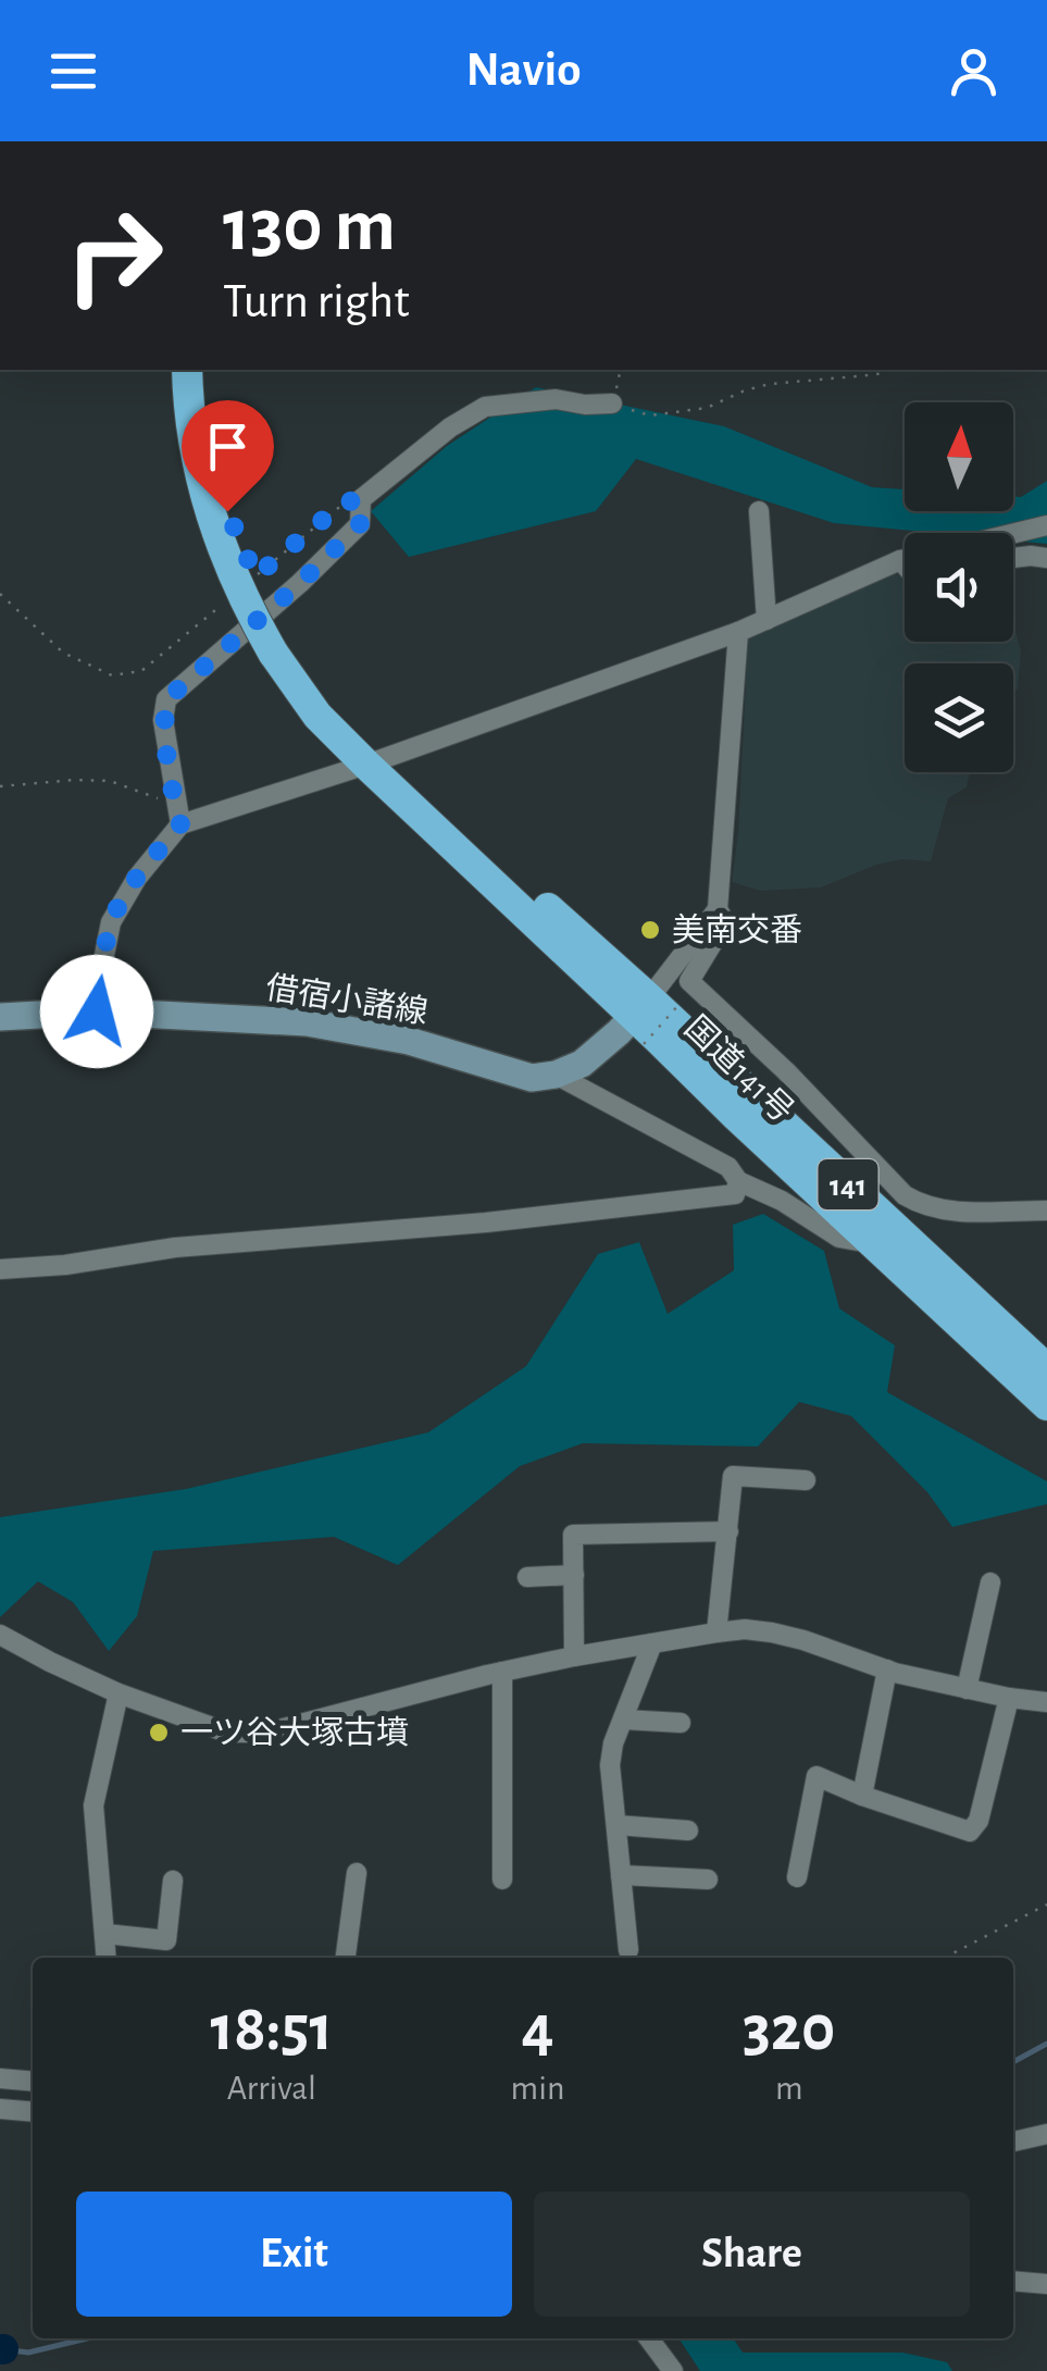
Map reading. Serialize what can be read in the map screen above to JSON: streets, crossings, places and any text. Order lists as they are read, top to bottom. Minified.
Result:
{"streets":{"highway":["国道141号","141"],"main road":["借宿小諸線"]},"places":["美南交番","一ツ谷大塚古墳"],"north":"top","page":{"header":"Navio","turn":["130 m","Turn right"],"eta":["18:51","Arrival","4","min","320","m"],"buttons":["Exit","Share"]}}
